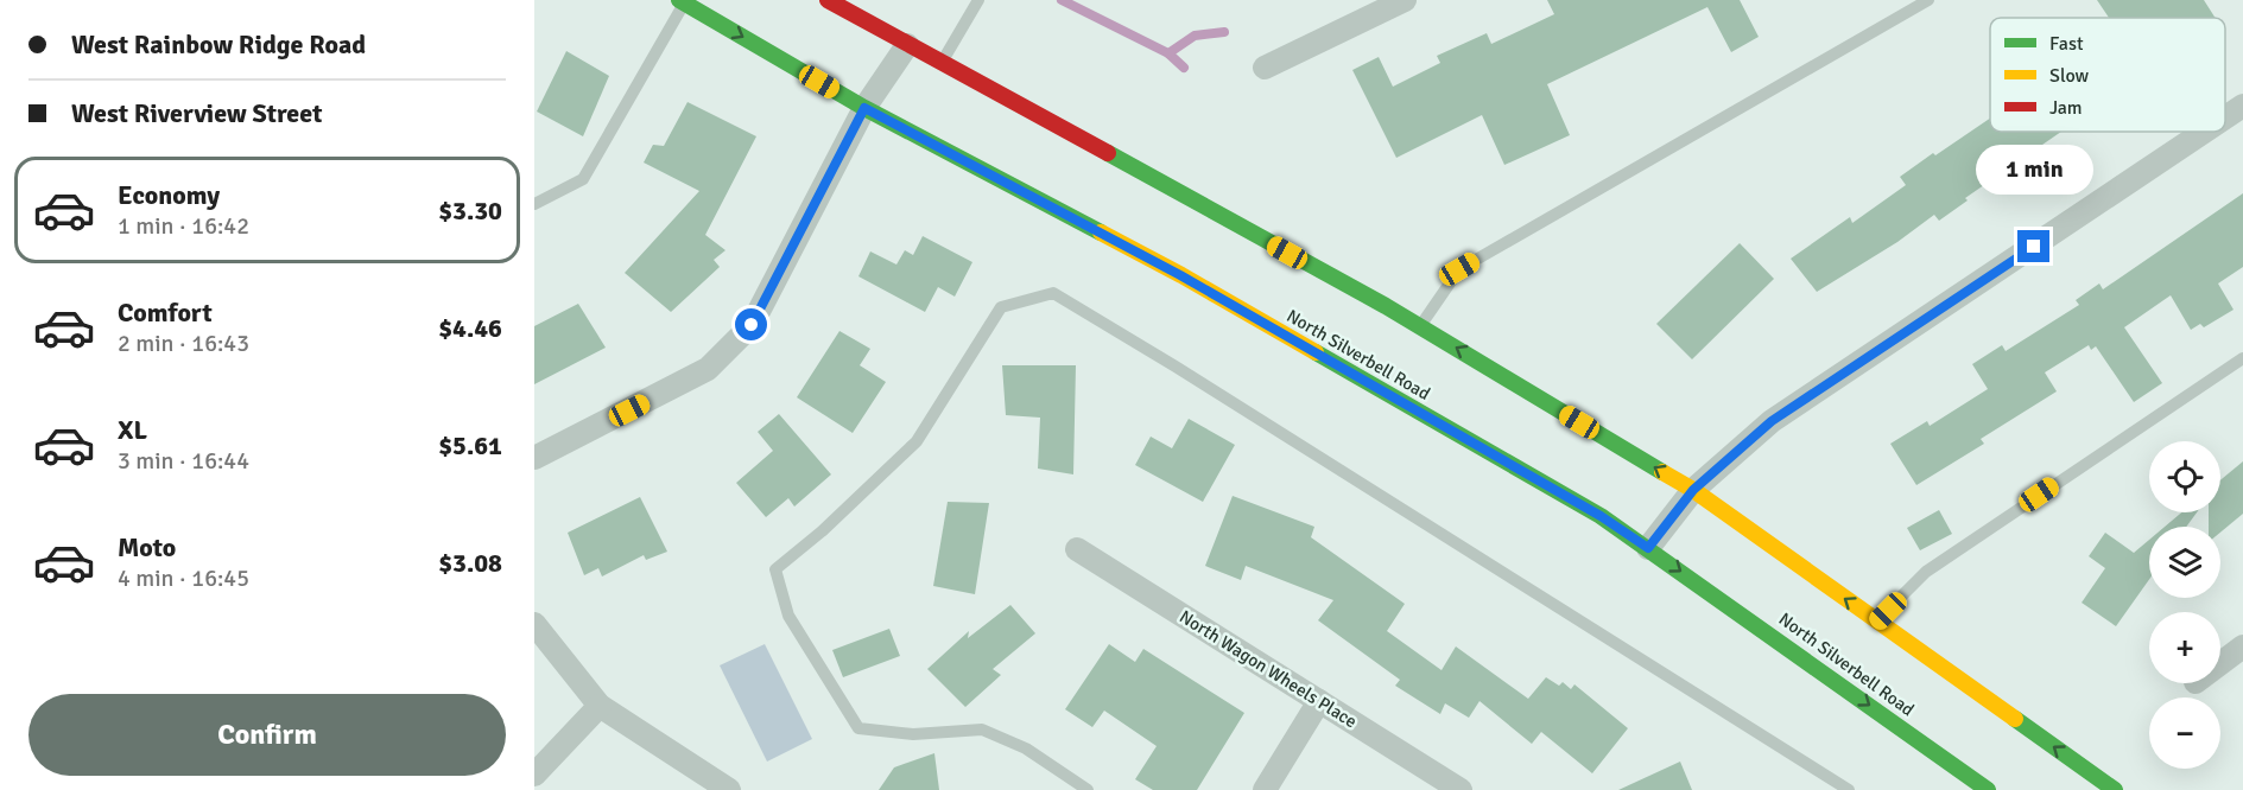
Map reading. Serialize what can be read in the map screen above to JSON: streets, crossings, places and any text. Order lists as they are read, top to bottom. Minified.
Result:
{"streets":{"main road":["North Silverbell Road"],"street":["North Wagon Wheels Place"]},"legend":["Fast","Slow","Jam"],"page":{"banner":["West Rainbow Ridge Road","West Riverview Street"],"bubble":"1 min","list":[{"name":"Economy","note":"1 min · 16:42","value":"$3.30"},{"name":"Comfort","note":"2 min · 16:43","value":"$4.46"},{"name":"XL","note":"3 min · 16:44","value":"$5.61"},{"name":"Moto","note":"4 min · 16:45","value":"$3.08"}],"map_buttons":["+","−"],"buttons":"Confirm"}}
